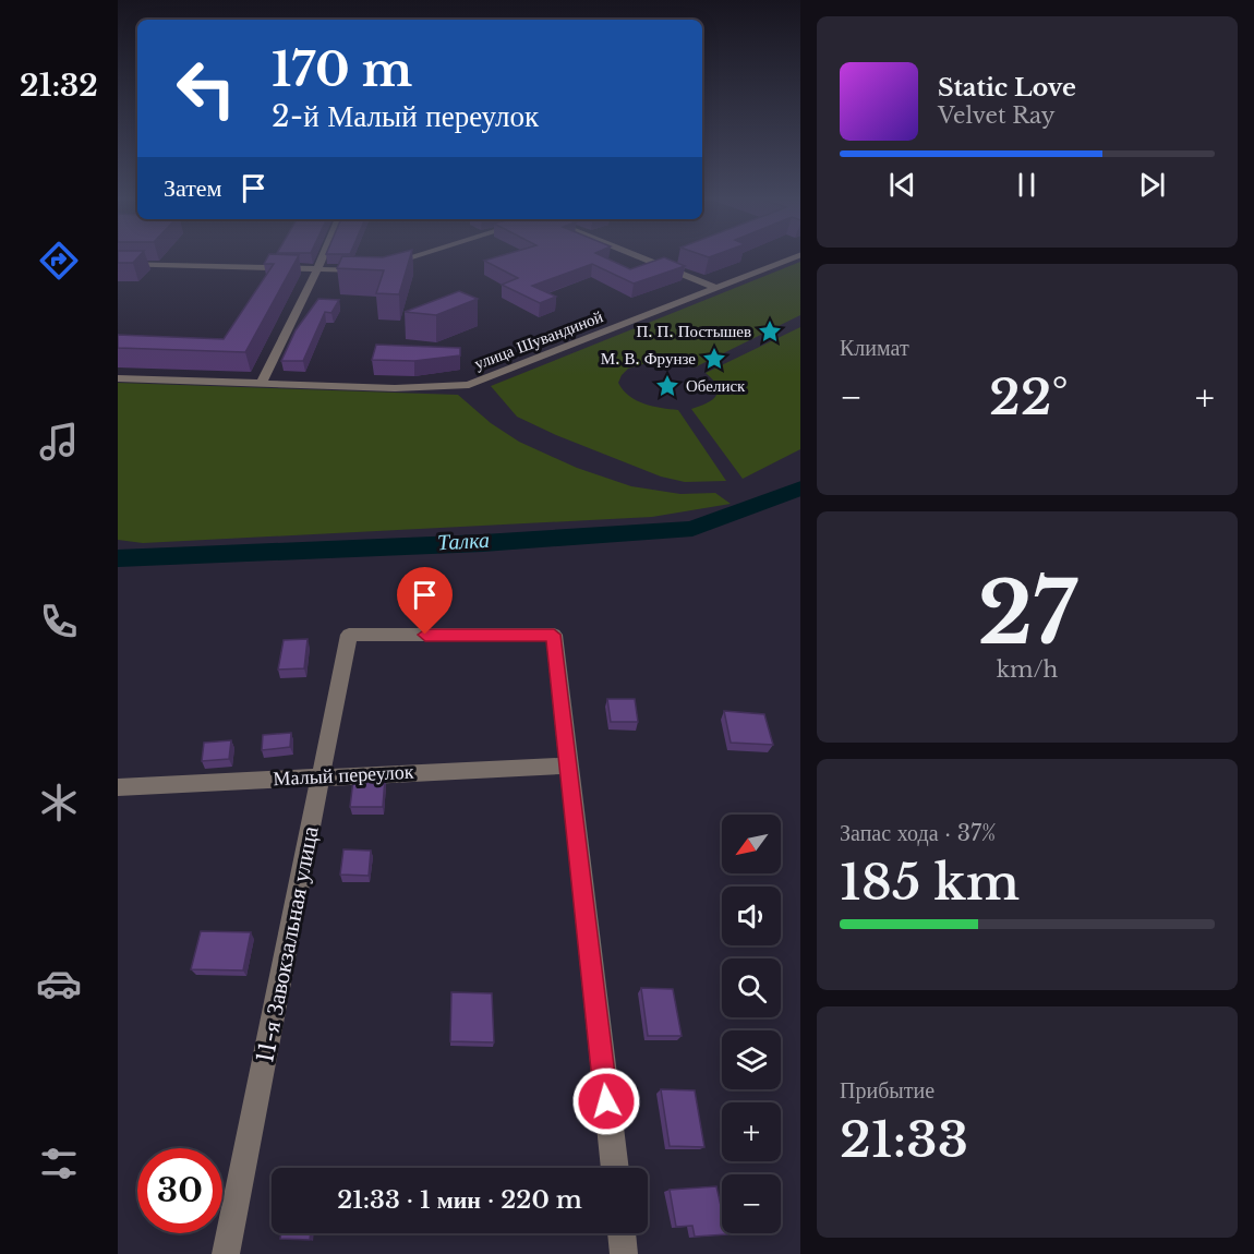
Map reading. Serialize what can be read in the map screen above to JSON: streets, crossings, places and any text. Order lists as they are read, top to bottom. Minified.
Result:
{"streets":{"street":["улица Шувандиной","Малый переулок","11-я Завокзальная улица"]},"crossings":[["Малый переулок","11-я Завокзальная улица"]],"water":["Талка"],"places":{"place":["П. П. Постышев","М. В. Фрунзе","Обелиск"]},"north":"bottom left","page":{"tabs":"21:32","turn":["170 m","2-й Малый переулок"],"song":["Static Love","Velvet Ray"],"then":"Затем","tile":["Климат",["27","km/h"],["Запас хода · 37%","185 km"],["Прибытие","21:33"]],"heat":["−","22°","+"],"map_buttons":["+","−"],"limit":"30","trip":"21:33 · 1 мин · 220 m"}}
